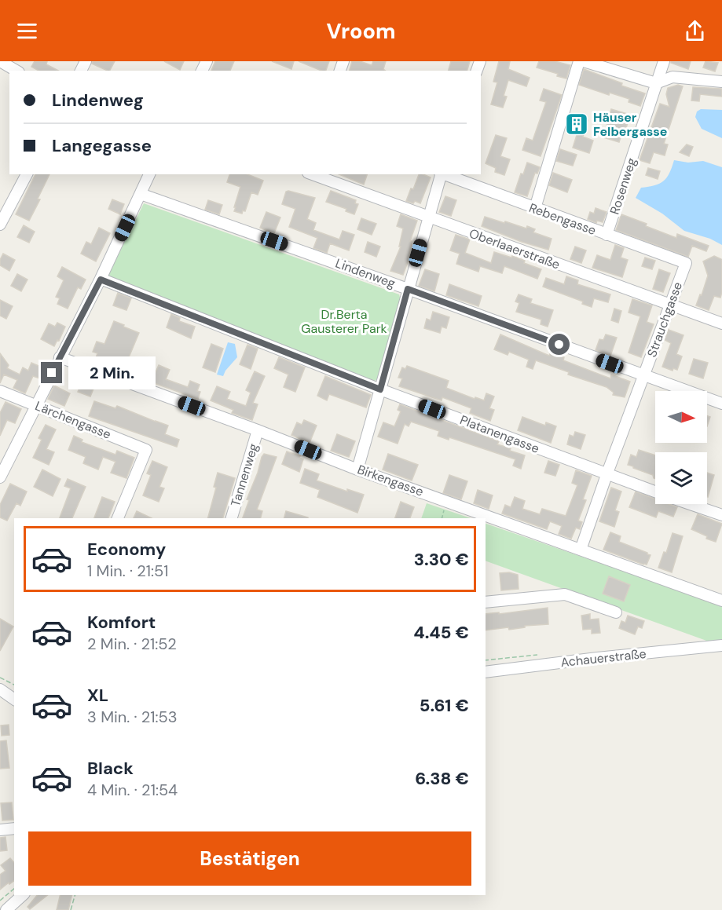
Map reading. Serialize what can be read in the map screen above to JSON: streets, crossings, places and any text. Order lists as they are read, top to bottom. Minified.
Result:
{"streets":{"street":["Rosenweg","Rebengasse","Oberlaaerstraße","Lindenweg","Strauchgasse","Lärchengasse","Platanengasse","Tannenweg","Birkengasse","Achauerstraße"]},"crossings":[["Rosenweg","Rebengasse"],["Rebengasse","Strauchgasse"],["Oberlaaerstraße","Strauchgasse"],["Lindenweg","Strauchgasse"],["Strauchgasse","Platanengasse"],["Tannenweg","Birkengasse"]],"parks":["Dr.Berta Gausterer Park"],"places":{"building":["Häuser Felbergasse"]},"north":"right","page":{"header":"Vroom","banner":["Lindenweg","Langegasse"],"bubble":"2 Min.","list":[{"name":"Economy","note":"1 Min. · 21:51","value":"3.30 €"},{"name":"Komfort","note":"2 Min. · 21:52","value":"4.45 €"},{"name":"XL","note":"3 Min. · 21:53","value":"5.61 €"},{"name":"Black","note":"4 Min. · 21:54","value":"6.38 €"}],"buttons":"Bestätigen"}}
